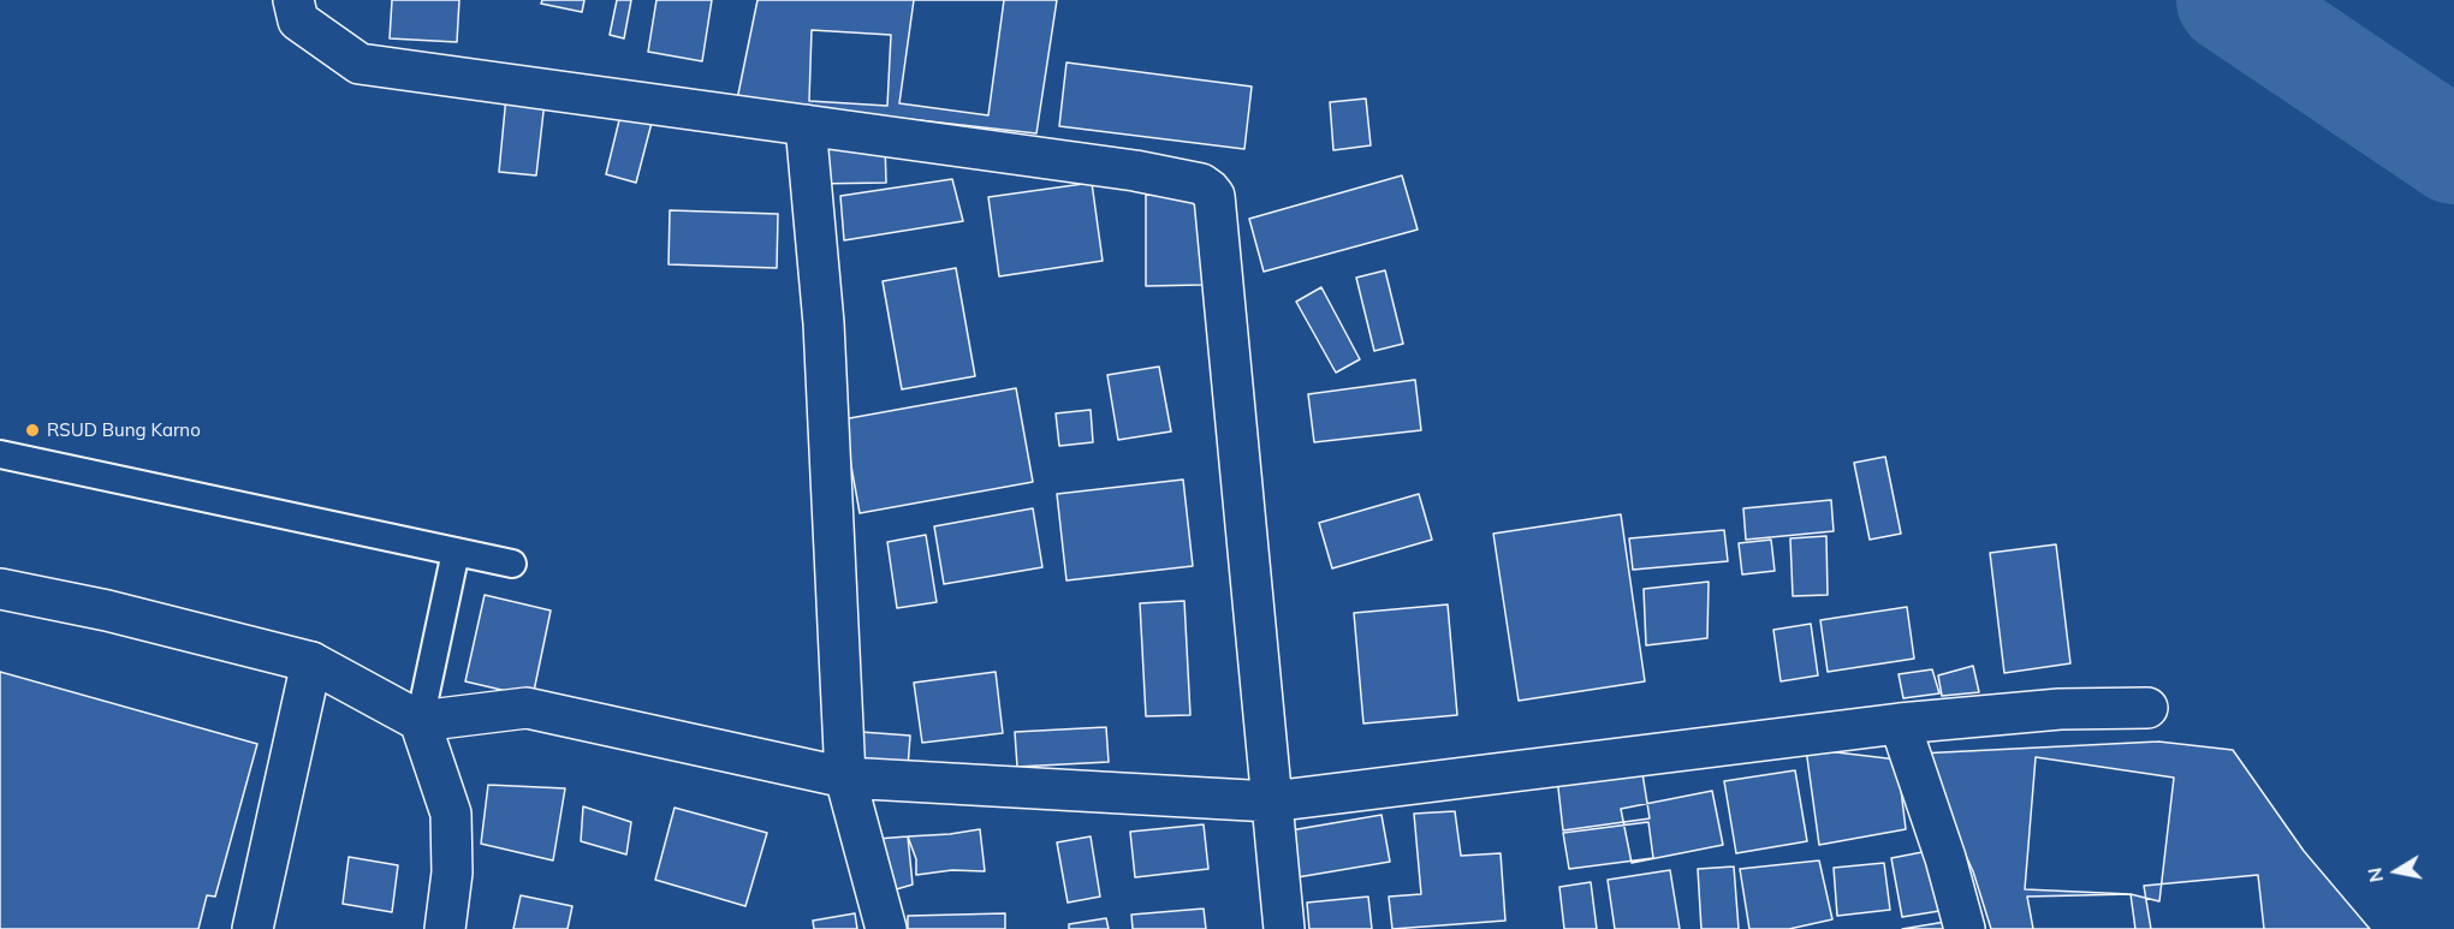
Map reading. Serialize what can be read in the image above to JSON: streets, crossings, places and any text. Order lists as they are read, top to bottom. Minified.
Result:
{"places":["RSUD Bung Karno"],"north":"left"}
